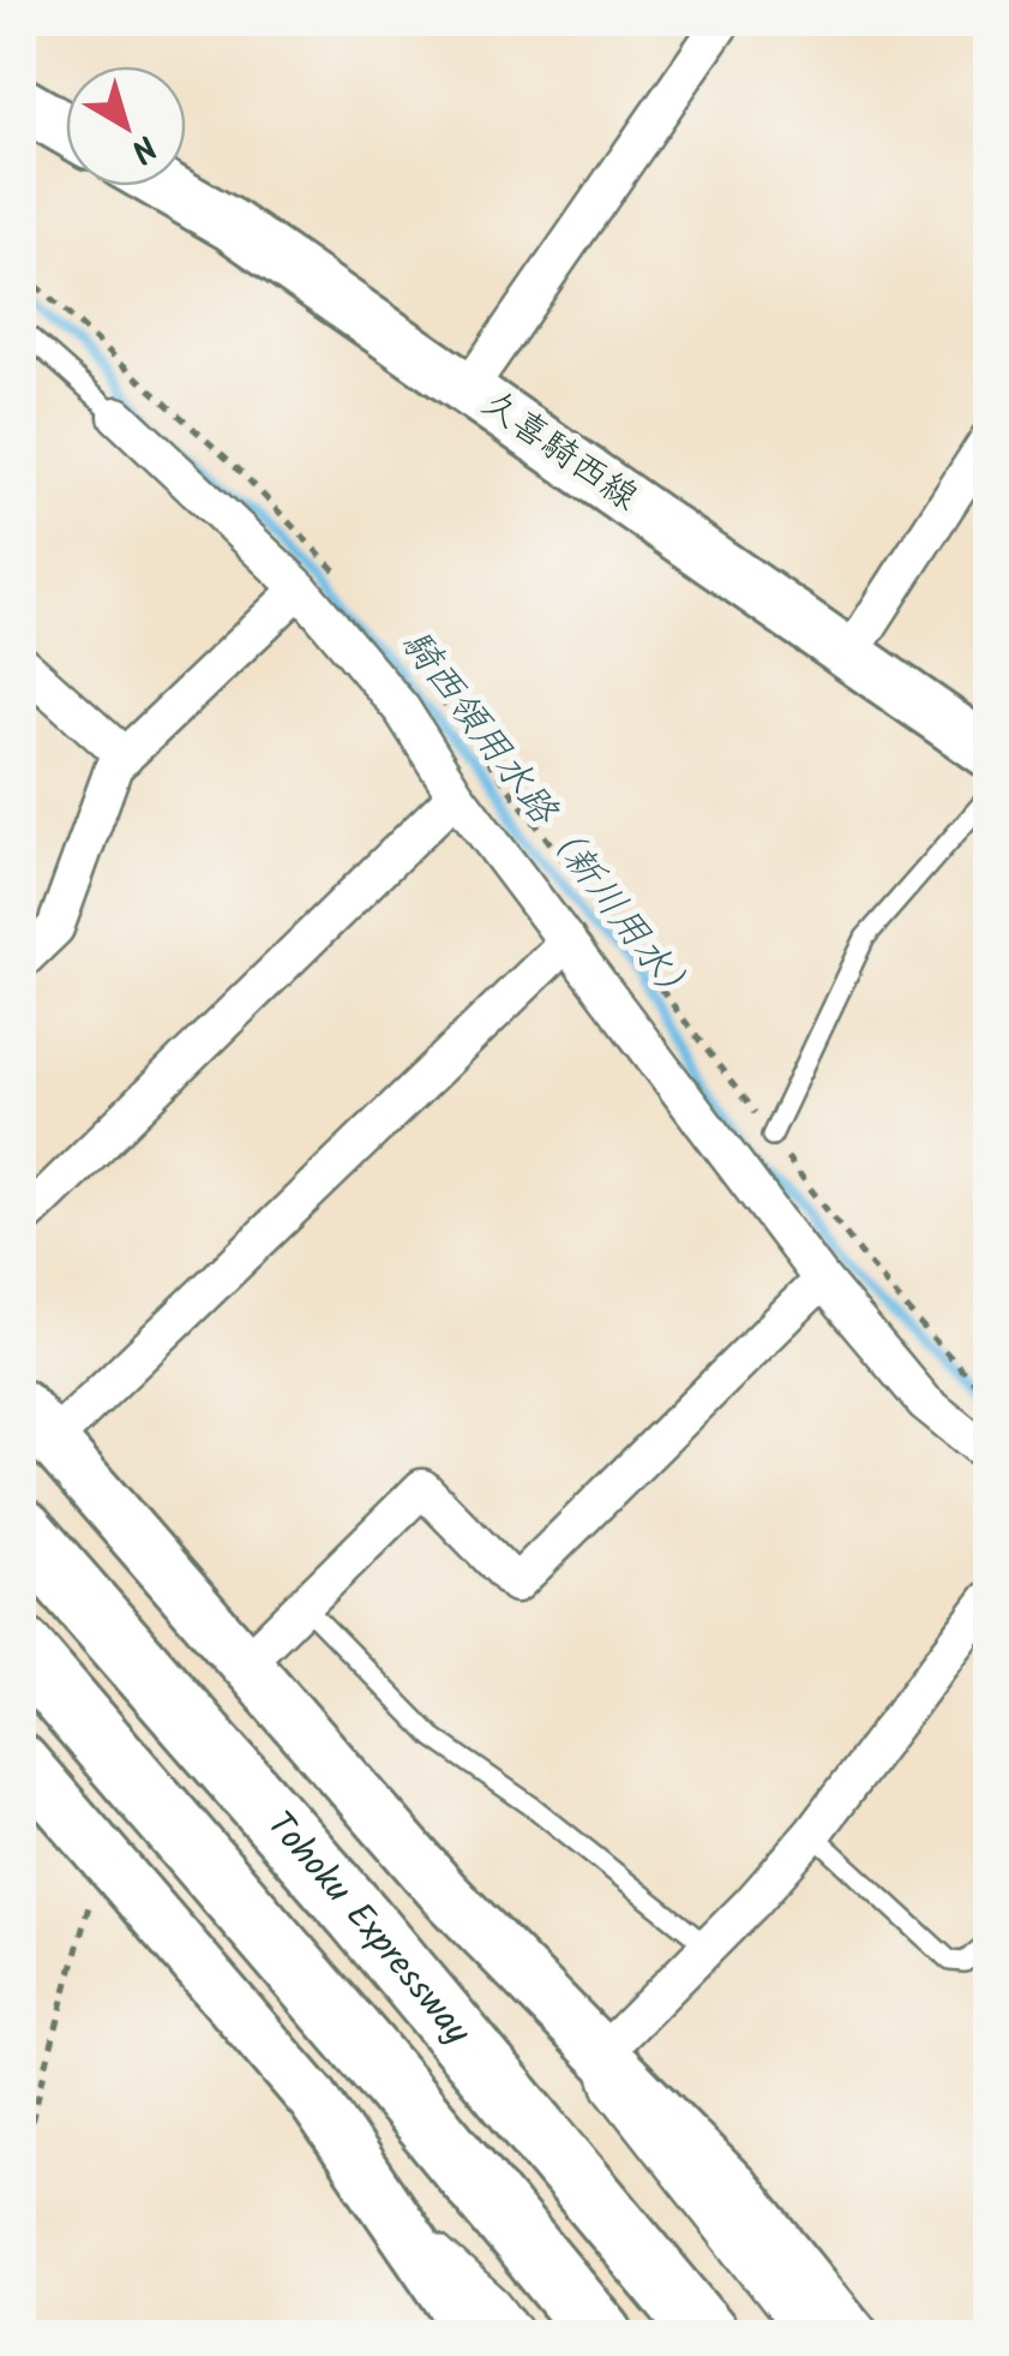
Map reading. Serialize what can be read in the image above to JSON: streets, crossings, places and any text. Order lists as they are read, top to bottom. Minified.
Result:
{"streets":{"highway":["Tohoku Expressway"],"street":["久喜騎西線"]},"water":["騎西領用水路（新川用水）"],"north":"bottom right"}
